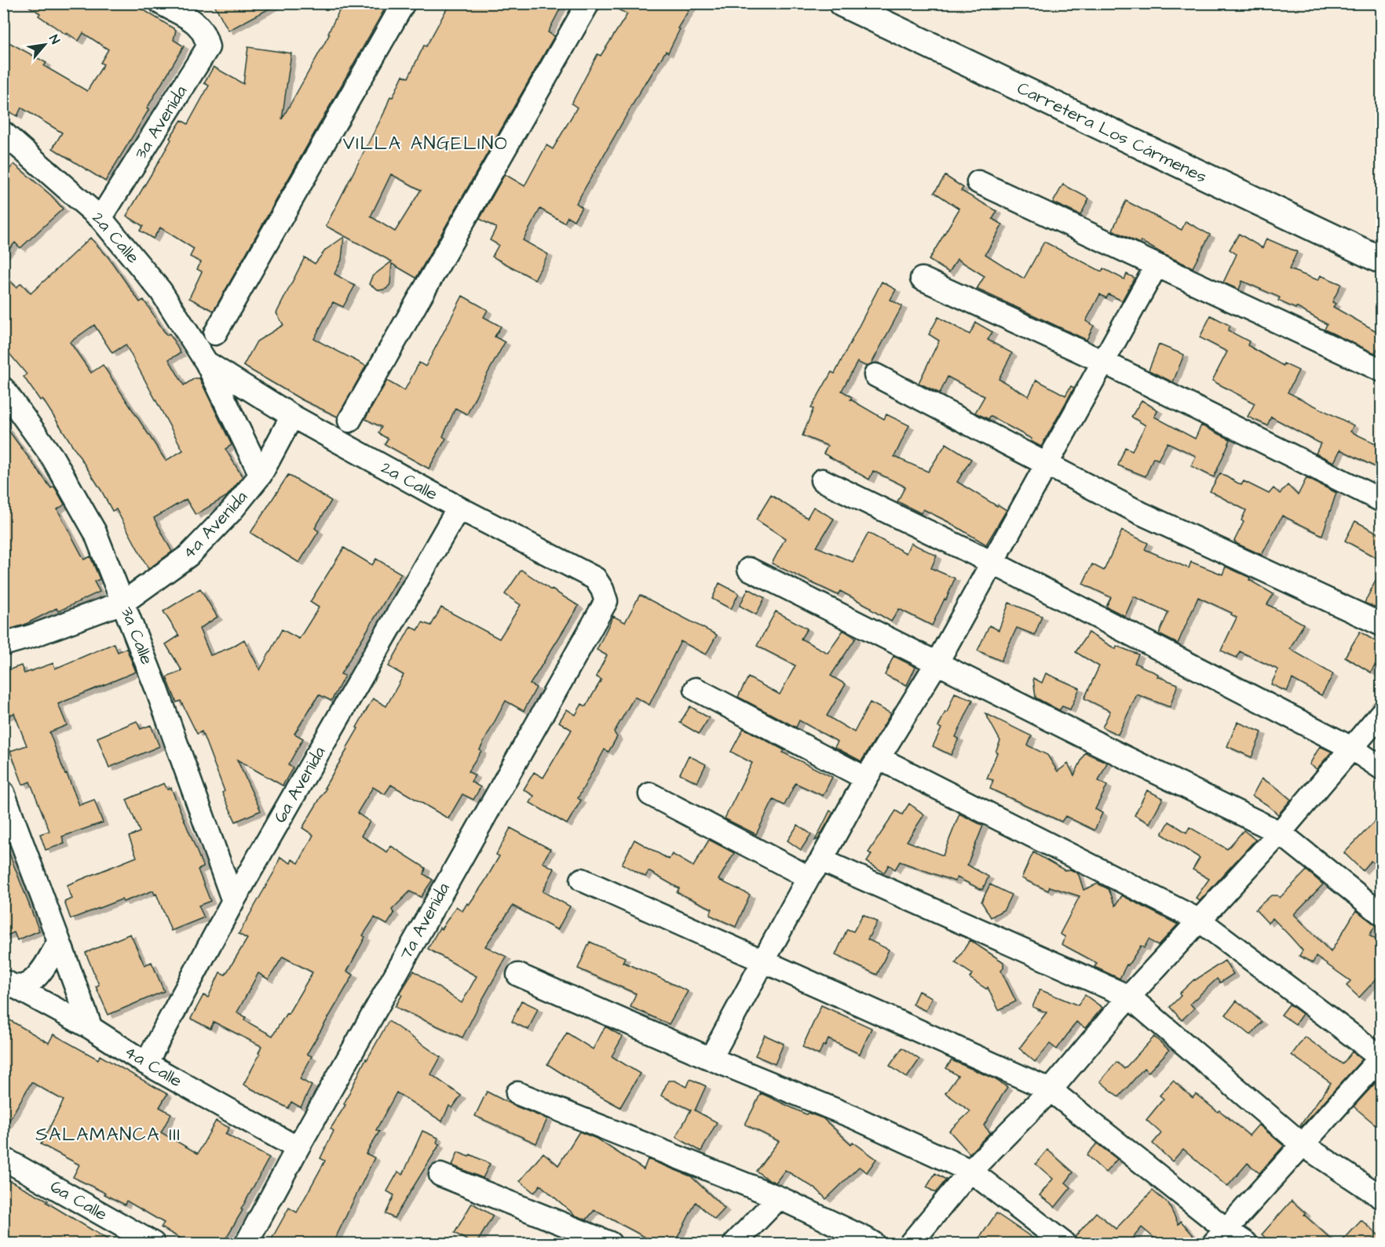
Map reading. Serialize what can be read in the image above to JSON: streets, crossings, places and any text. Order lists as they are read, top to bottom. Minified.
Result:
{"streets":{"main road":["Carretera Los Cármenes"],"street":["3a Avenida","2a Calle","4a Avenida","3a Calle","6a Avenida","7a Avenida","4a Calle","6a Calle"]},"crossings":[["3a Avenida","2a Calle"],["2a Calle","4a Avenida"],["2a Calle","6a Avenida"],["2a Calle","7a Avenida"],["4a Avenida","3a Calle"],["3a Calle","6a Avenida"],["6a Avenida","4a Calle"],["7a Avenida","4a Calle"]],"districts":["VILLA ANGELINO","SALAMANCA III"],"north":"top right"}
